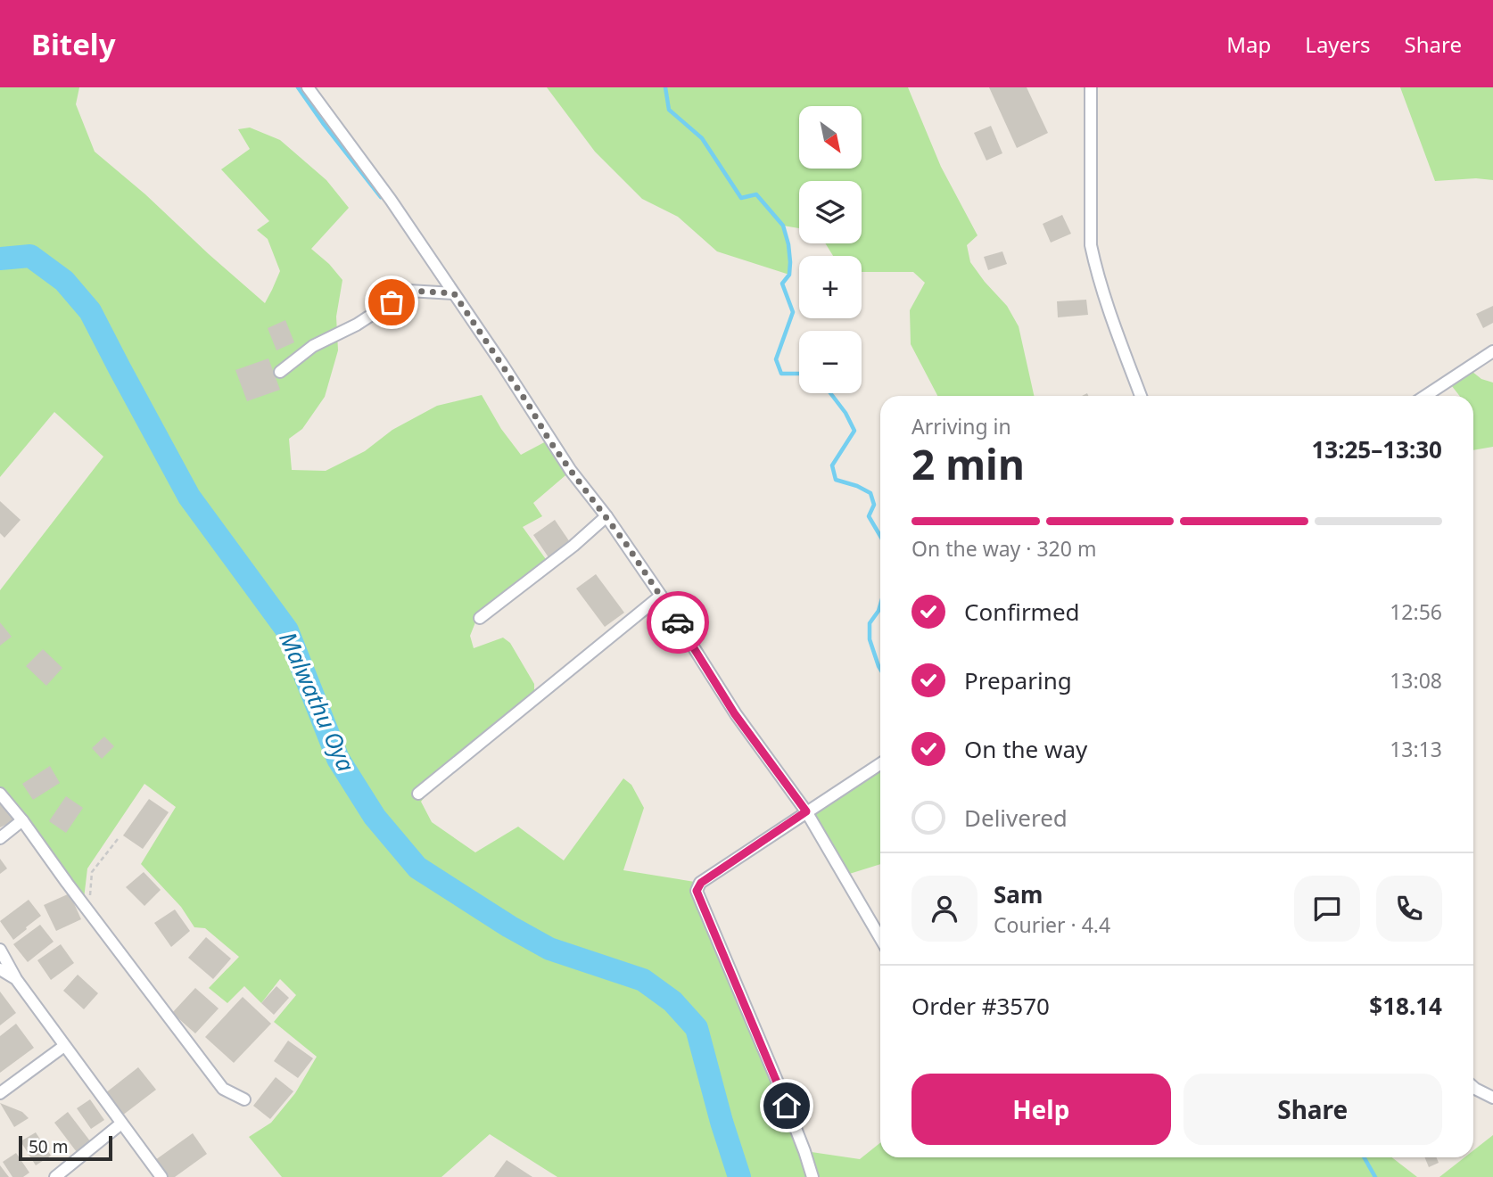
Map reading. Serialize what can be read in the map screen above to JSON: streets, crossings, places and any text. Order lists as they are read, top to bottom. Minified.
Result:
{"water":["Malwathu Oya"],"scale_bar":"50 m","north":"bottom right","page":{"header":"Bitely","nav":["Map","Layers","Share"],"map_buttons":["+","−"],"heading":["2 min","Arriving in","13:25–13:30"],"panel":["Sam","Courier · 4.4","Order #3570","$18.14"],"bar":"On the way · 320 m","list":[["Confirmed","12:56"],["Preparing","13:08"],["On the way","13:13"],"Delivered"],"buttons":["Help","Share"],"scale":"50 m"}}
